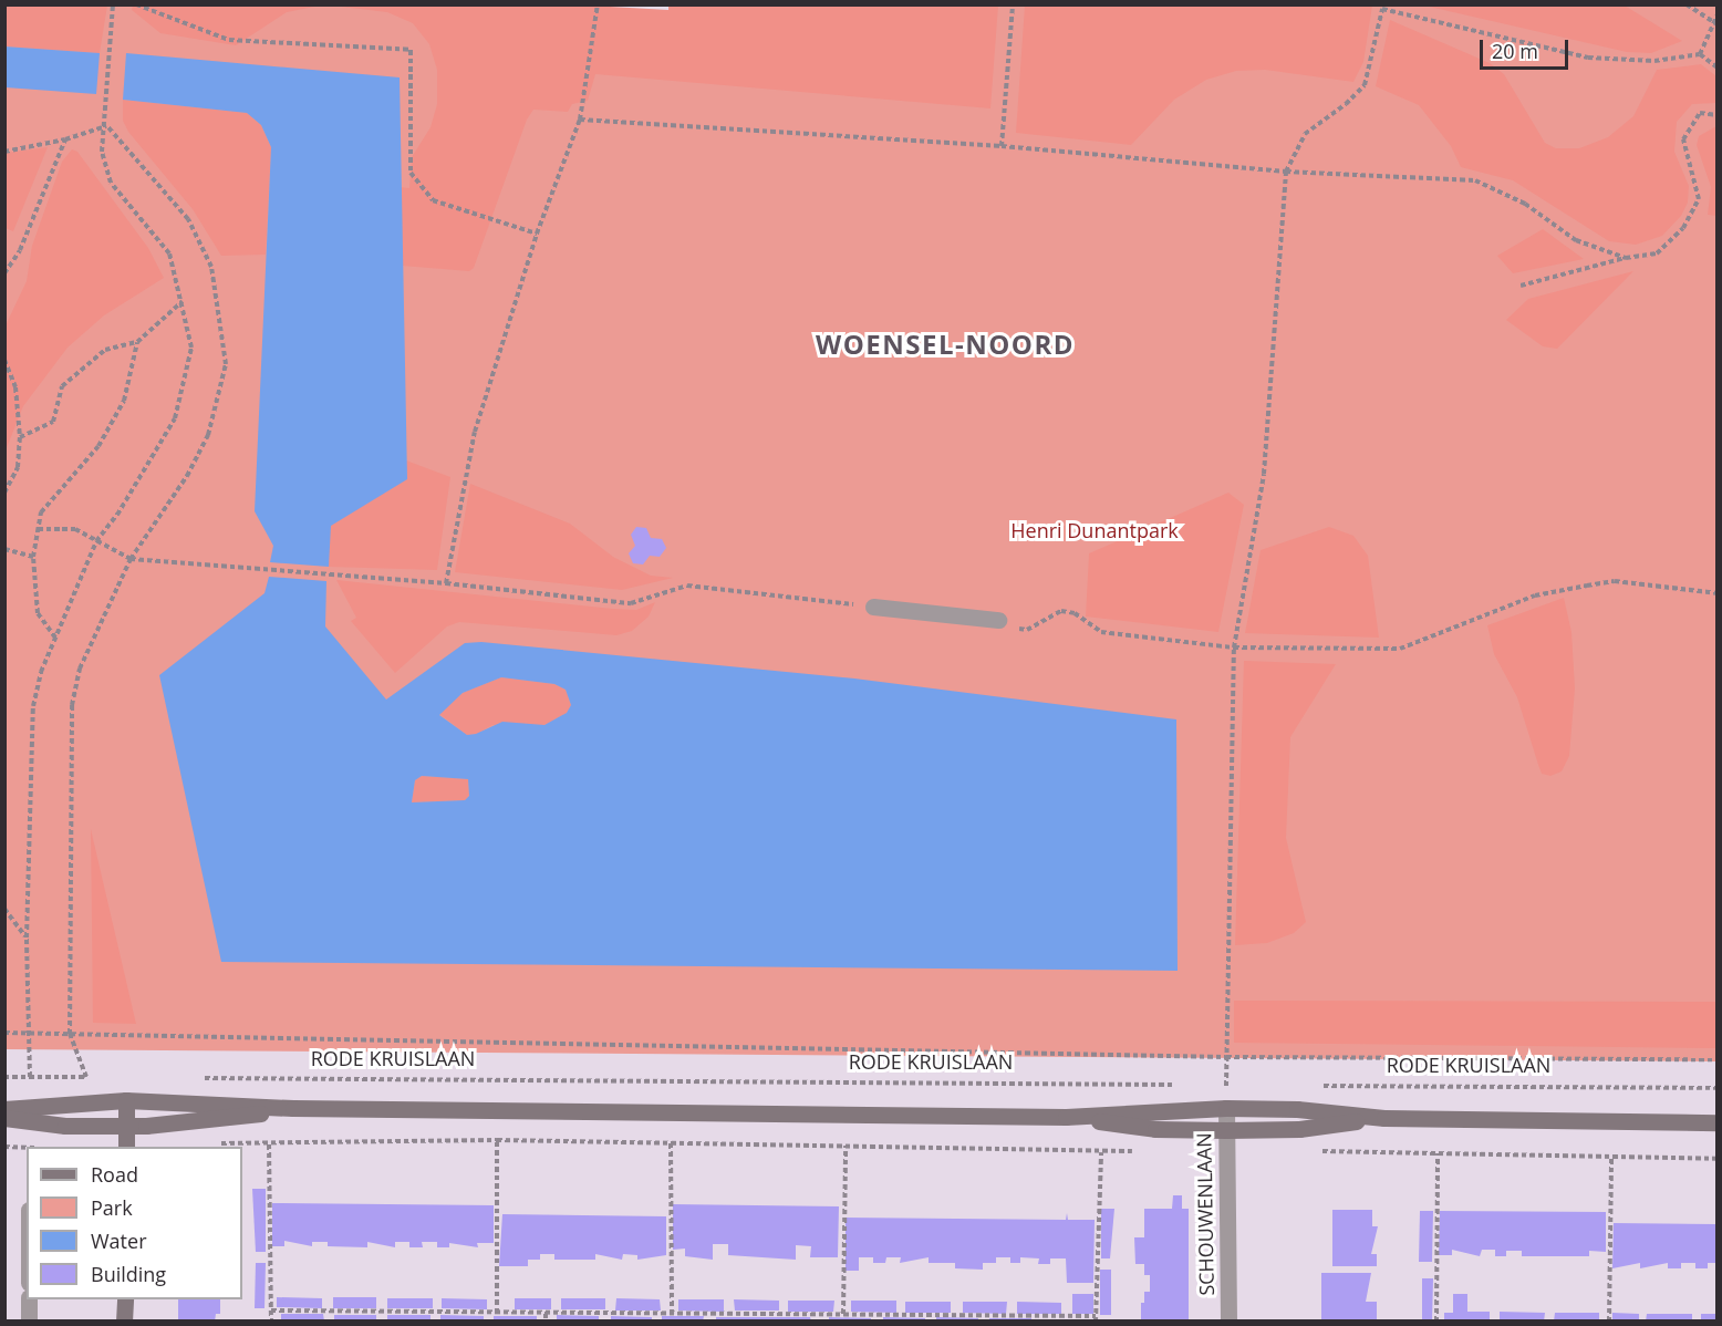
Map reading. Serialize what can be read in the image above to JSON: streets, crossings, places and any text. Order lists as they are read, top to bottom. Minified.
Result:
{"streets":{"street":["SCHOUWENLAAN"],"path":["RODE KRUISLAAN"]},"districts":["WOENSEL-NOORD"],"parks":["Henri Dunantpark"],"legend":["Road","Park","Water","Building"],"scale_bar":"20 m"}
